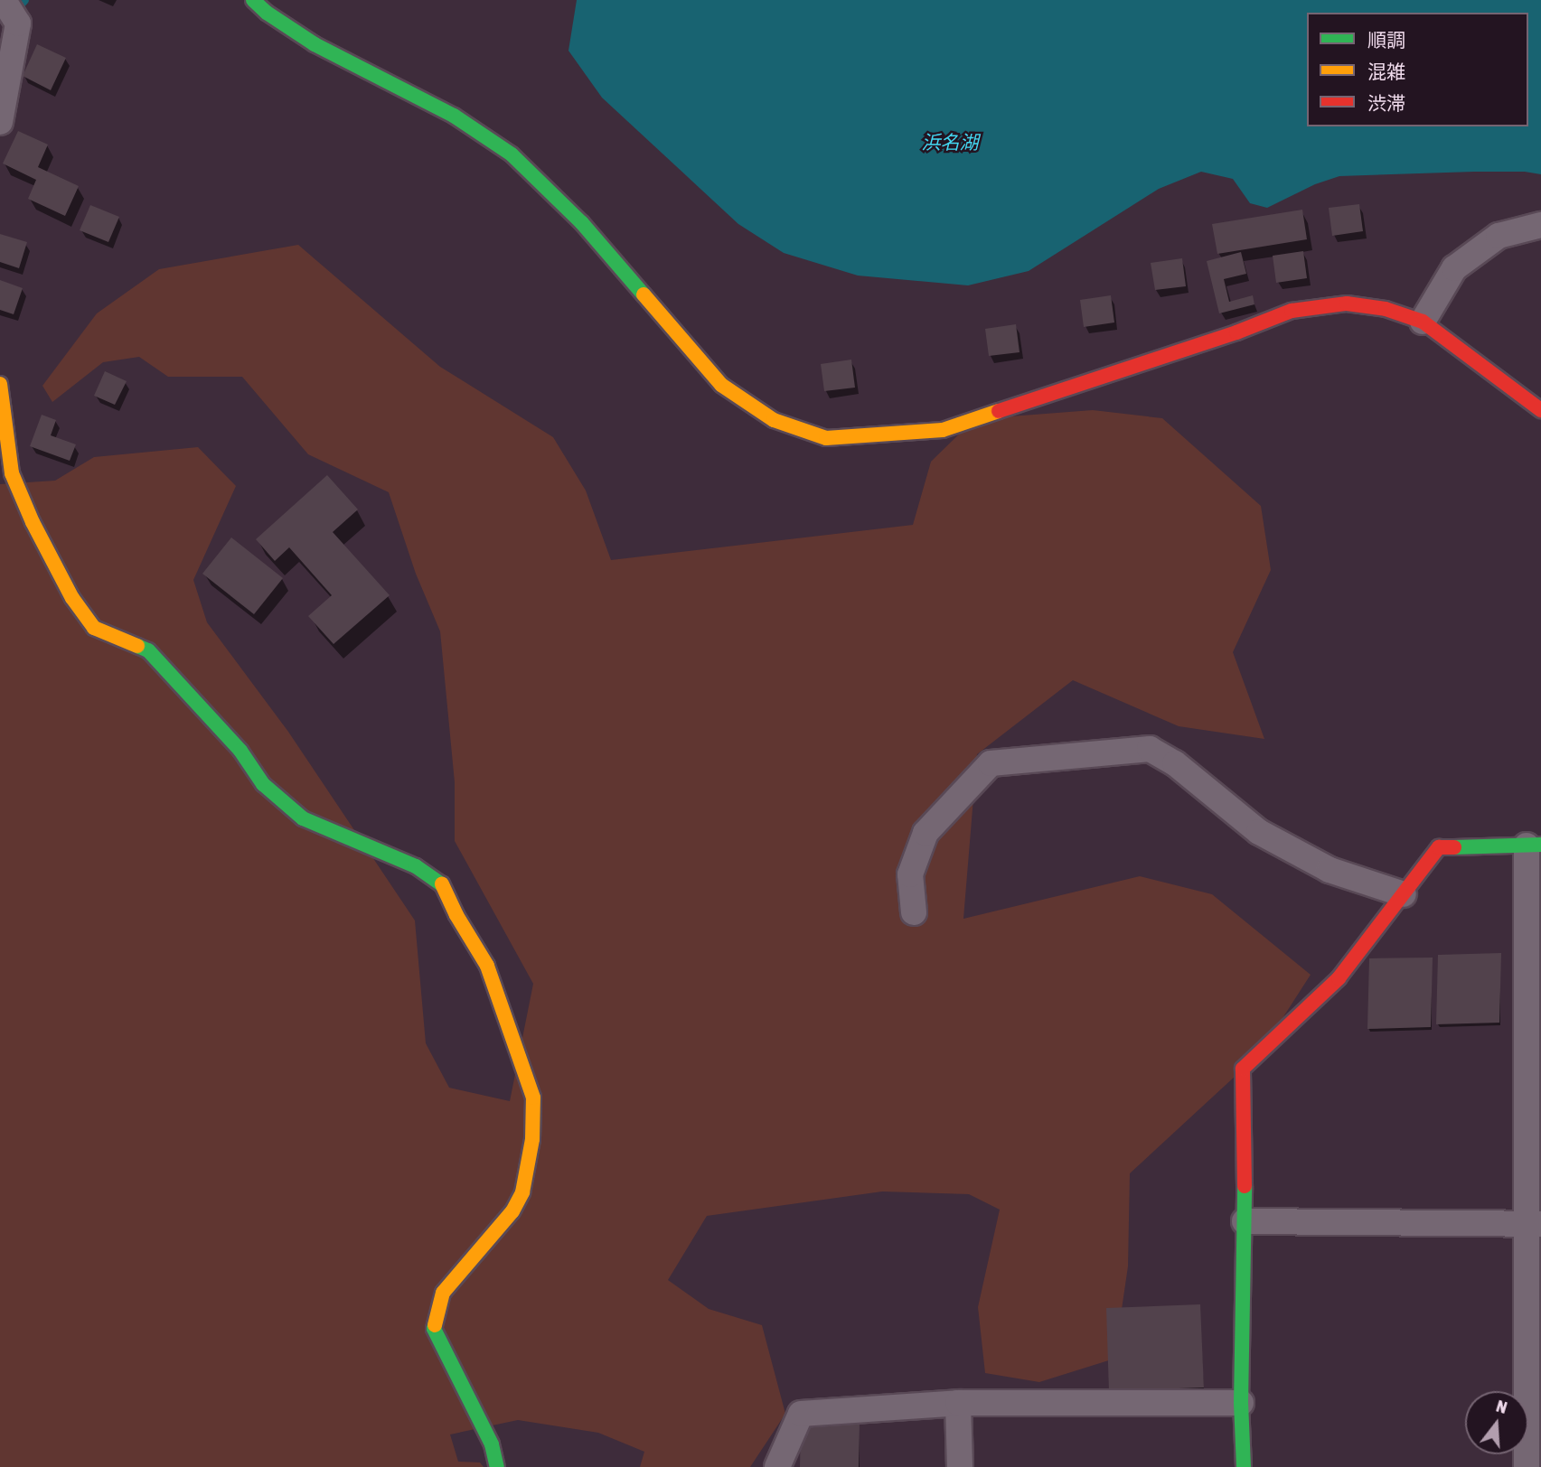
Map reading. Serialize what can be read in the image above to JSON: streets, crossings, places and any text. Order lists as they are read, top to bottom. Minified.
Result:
{"water":["浜名湖"],"legend":["順調","混雑","渋滞"],"north":"top"}
